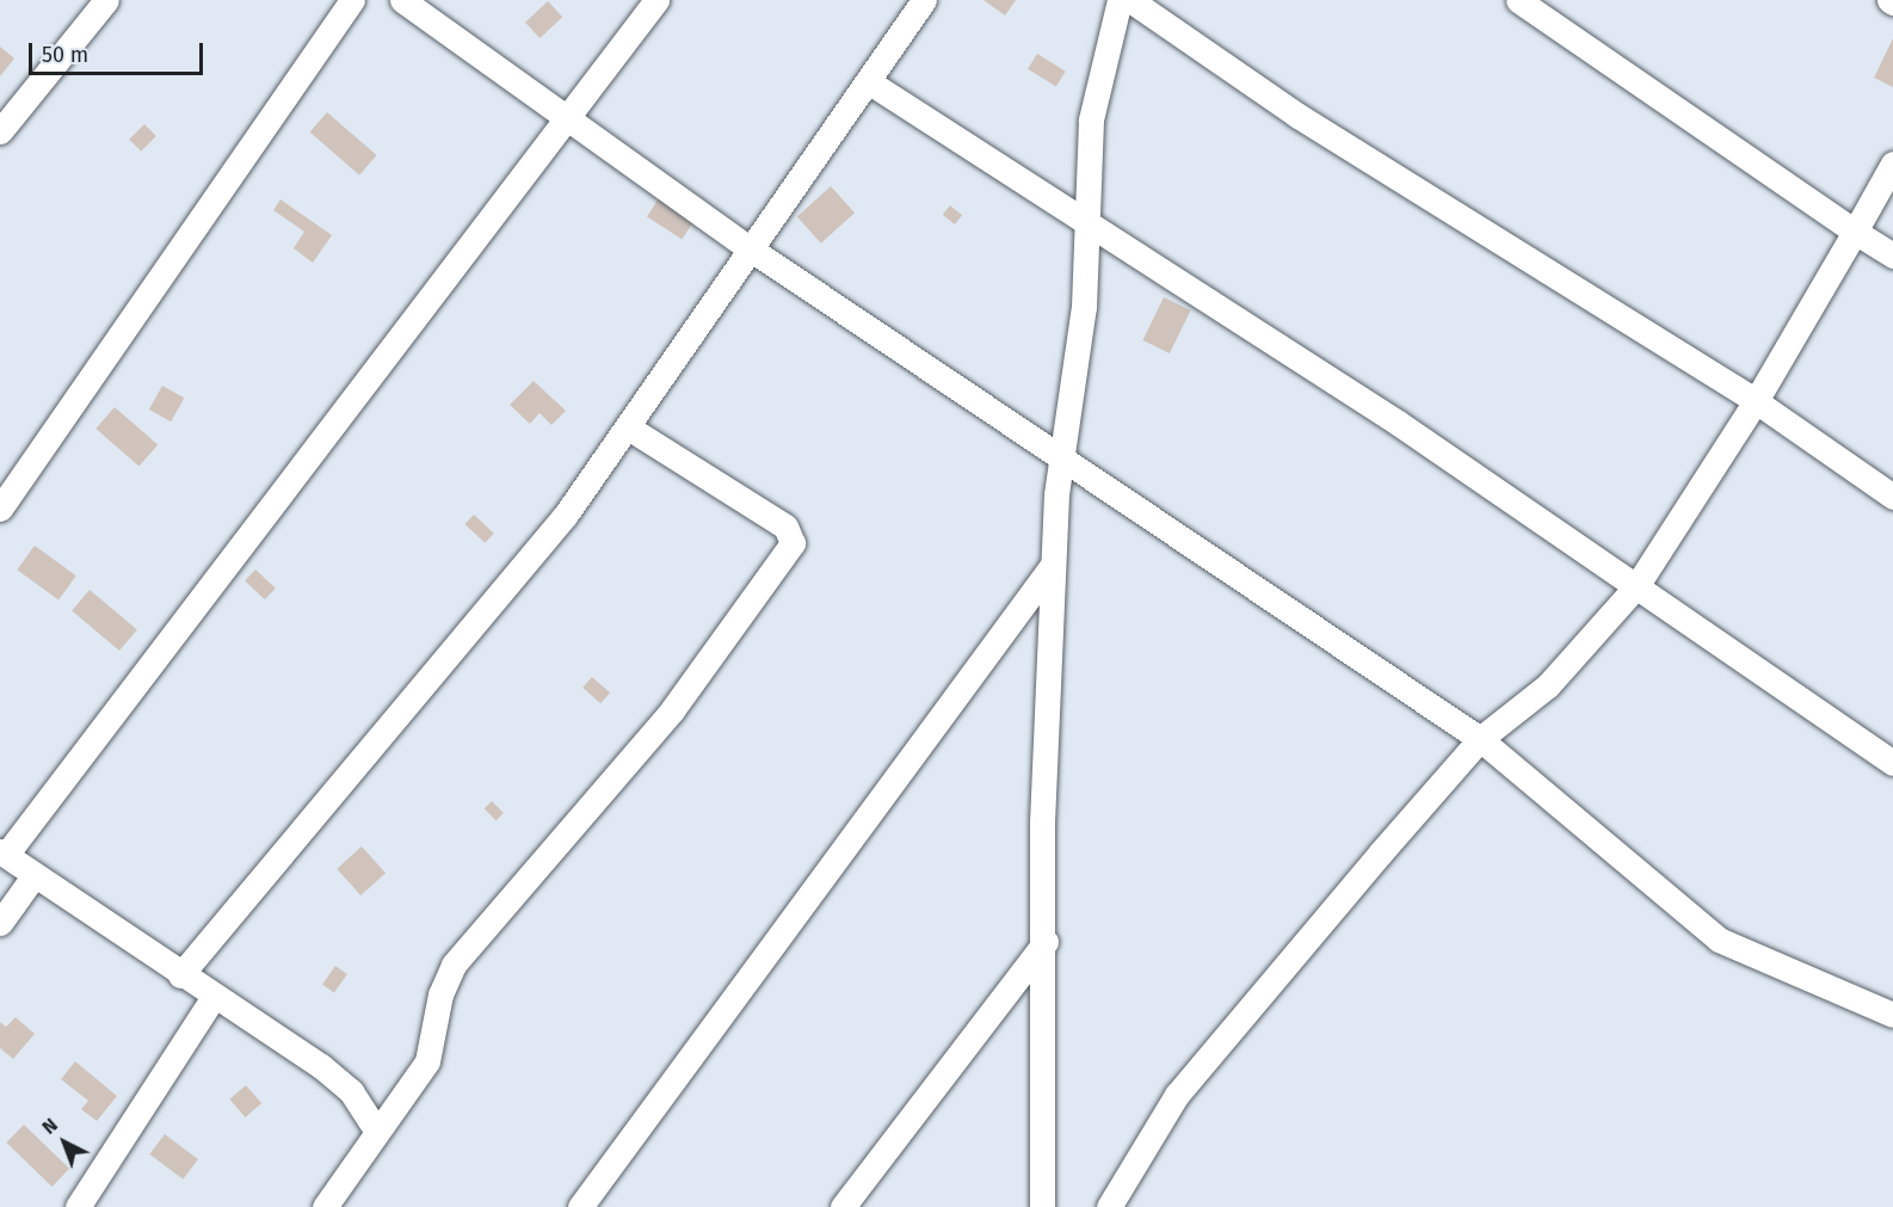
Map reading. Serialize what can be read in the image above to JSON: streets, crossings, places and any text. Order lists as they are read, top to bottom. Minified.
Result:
{"scale_bar":"50 m","north":"top left"}
